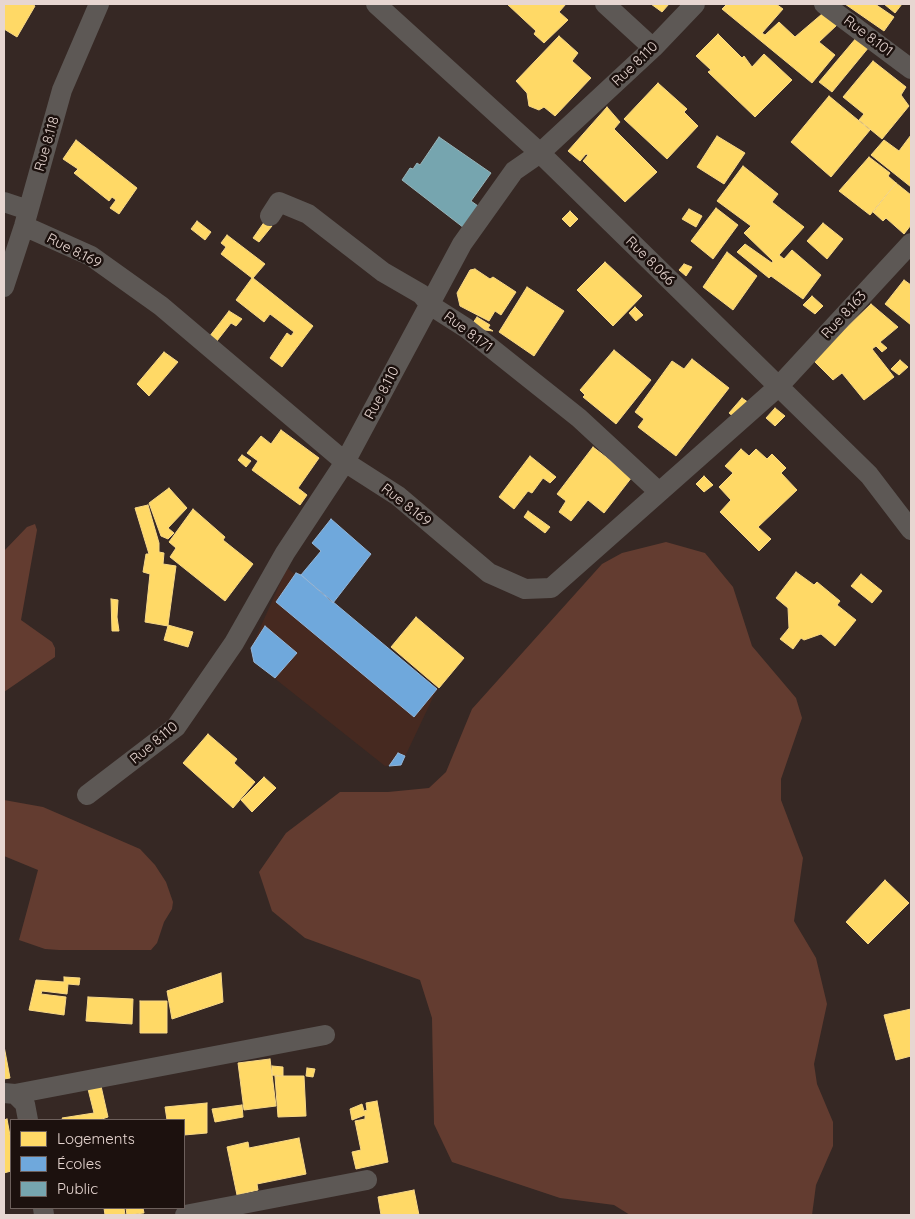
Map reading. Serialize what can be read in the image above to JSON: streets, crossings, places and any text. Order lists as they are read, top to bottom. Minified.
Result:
{"streets":{"street":["Rue 8.101","Rue 8.110","Rue 8.118","Rue 8.169","Rue 8.066","Rue 8.163","Rue 8.171"]},"crossings":[["Rue 8.110","Rue 8.169"],["Rue 8.110","Rue 8.066"],["Rue 8.110","Rue 8.171"],["Rue 8.118","Rue 8.169"],["Rue 8.169","Rue 8.066"],["Rue 8.169","Rue 8.163"],["Rue 8.169","Rue 8.171"],["Rue 8.066","Rue 8.163"]],"legend":["Logements","Écoles","Public"]}
